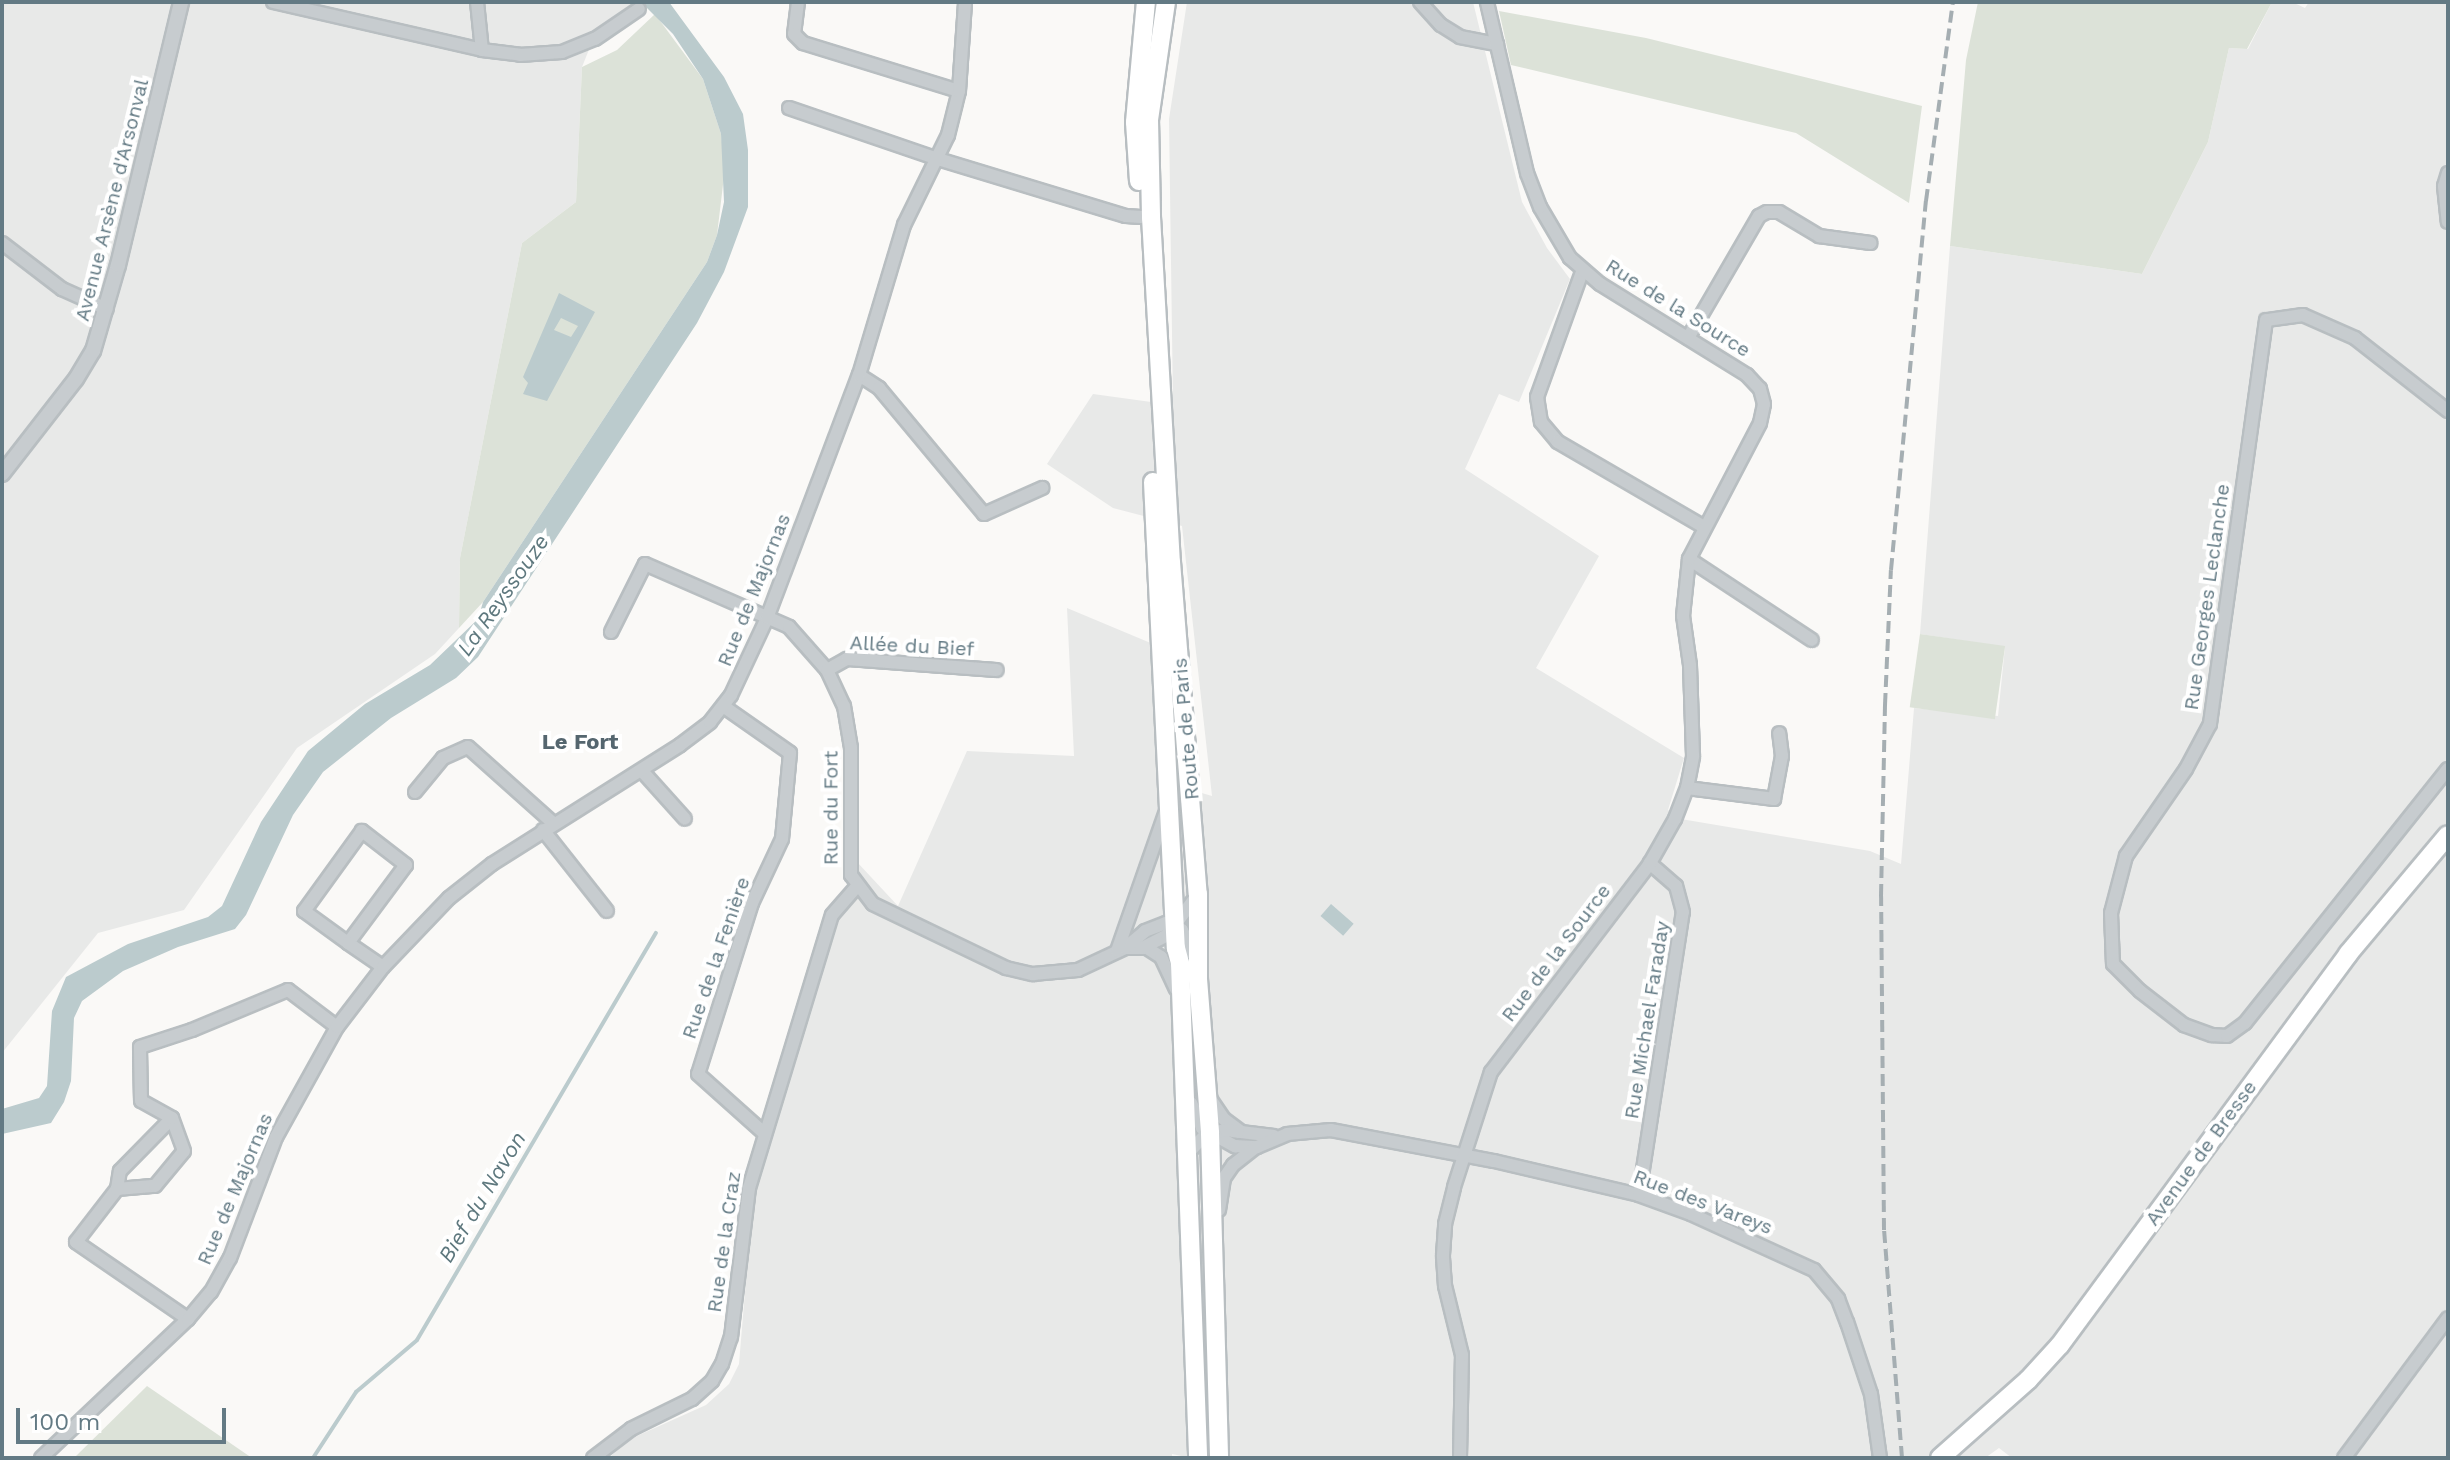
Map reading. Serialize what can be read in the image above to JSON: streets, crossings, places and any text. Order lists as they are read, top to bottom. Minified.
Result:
{"streets":{"main road":["Route de Paris","Avenue de Bresse"],"street":["Avenue Arsène d'Arsonval","Rue de la Source","Rue de Majornas","Rue Georges Leclanche","Allée du Bief","Rue du Fort","Rue de la Fenière","Rue Michael Faraday","Rue des Vareys","Rue de la Craz"]},"crossings":[["Rue de la Source","Rue Michael Faraday"],["Rue de la Source","Rue des Vareys"],["Rue de Majornas","Rue du Fort"],["Rue de Majornas","Rue de la Fenière"],["Allée du Bief","Rue du Fort"],["Route de Paris","Rue du Fort"],["Route de Paris","Rue des Vareys"],["Rue du Fort","Rue de la Craz"],["Rue de la Fenière","Rue de la Craz"],["Rue Michael Faraday","Rue des Vareys"]],"districts":["Le Fort"],"water":["La Reyssouze","Bief du Navon"],"scale_bar":"100 m"}
